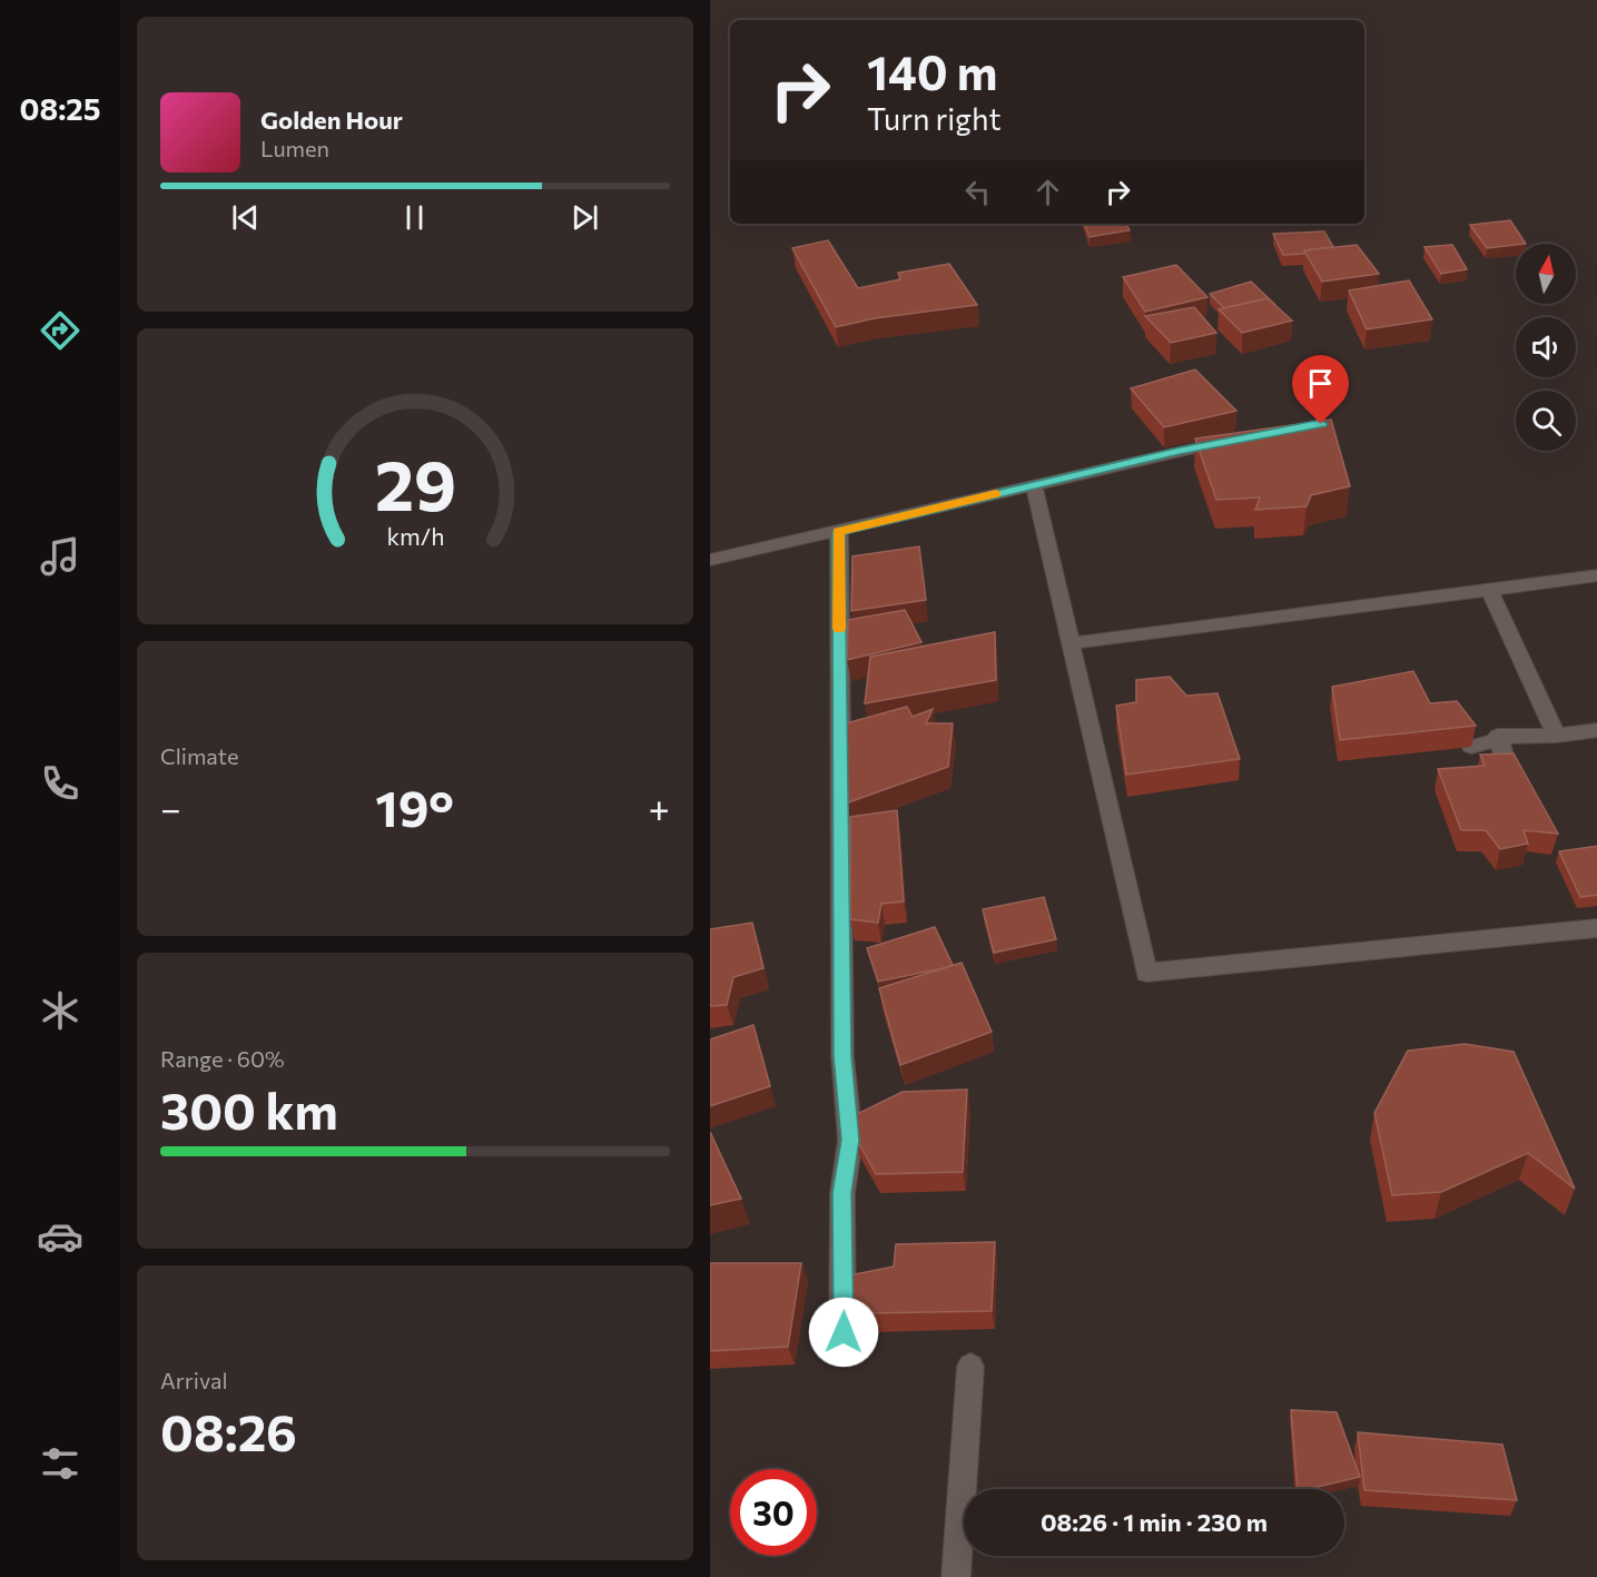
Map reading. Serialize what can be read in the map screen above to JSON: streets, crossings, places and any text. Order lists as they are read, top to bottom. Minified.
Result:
{"north":"top","page":{"tabs":"08:25","turn":["140 m","Turn right"],"song":["Golden Hour","Lumen"],"tile":["Climate",["Range · 60%","300 km"],["Arrival","08:26"]],"heat":["−","19°","+"],"limit":"30","trip":"08:26 · 1 min · 230 m","gauge":["29","km/h"]}}
